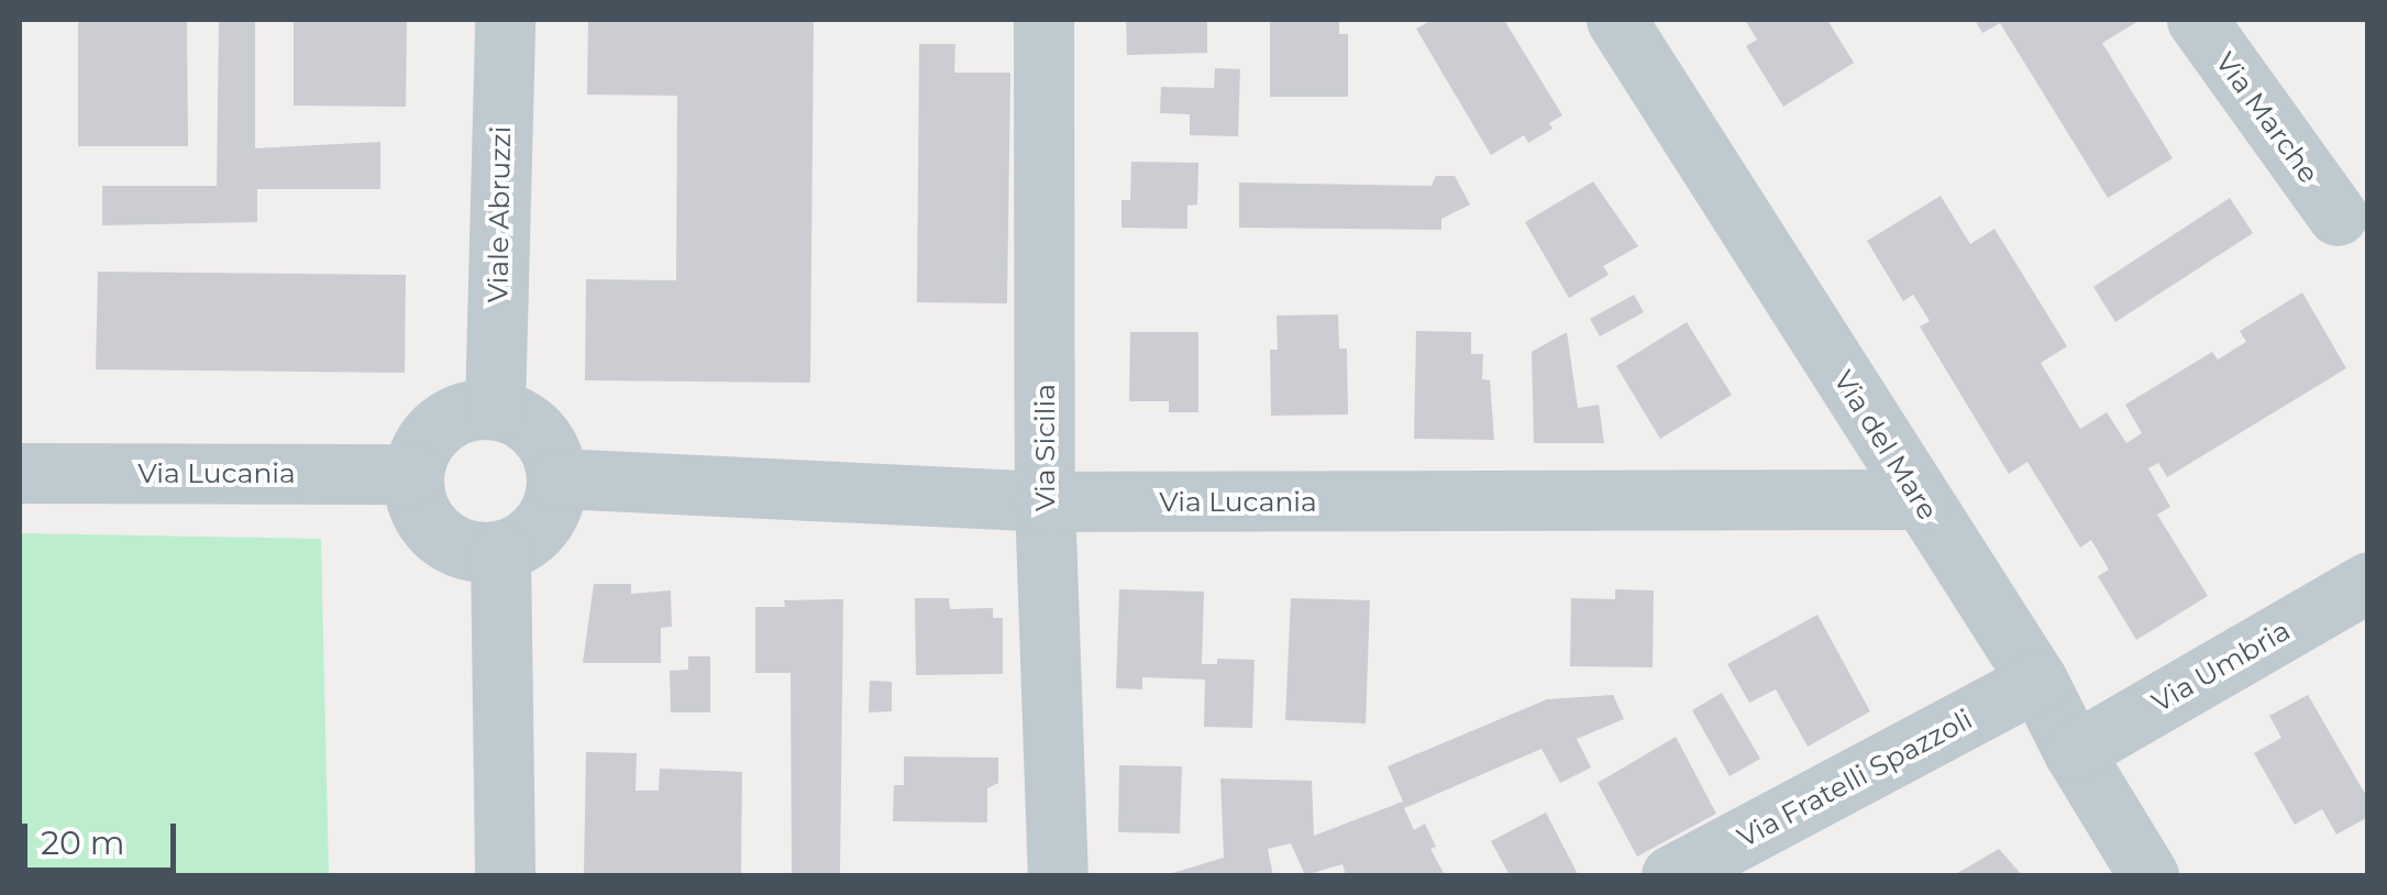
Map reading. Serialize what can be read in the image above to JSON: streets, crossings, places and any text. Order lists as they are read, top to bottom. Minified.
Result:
{"streets":{"street":["Via Marche","Viale Abruzzi","Via del Mare","Via Sicilia","Via Lucania","Via Umbria","Via Fratelli Spazzoli"]},"crossings":[["Viale Abruzzi","Via Lucania"],["Via del Mare","Via Lucania"],["Via del Mare","Via Umbria"],["Via del Mare","Via Fratelli Spazzoli"],["Via Sicilia","Via Lucania"]],"scale_bar":"20 m"}
